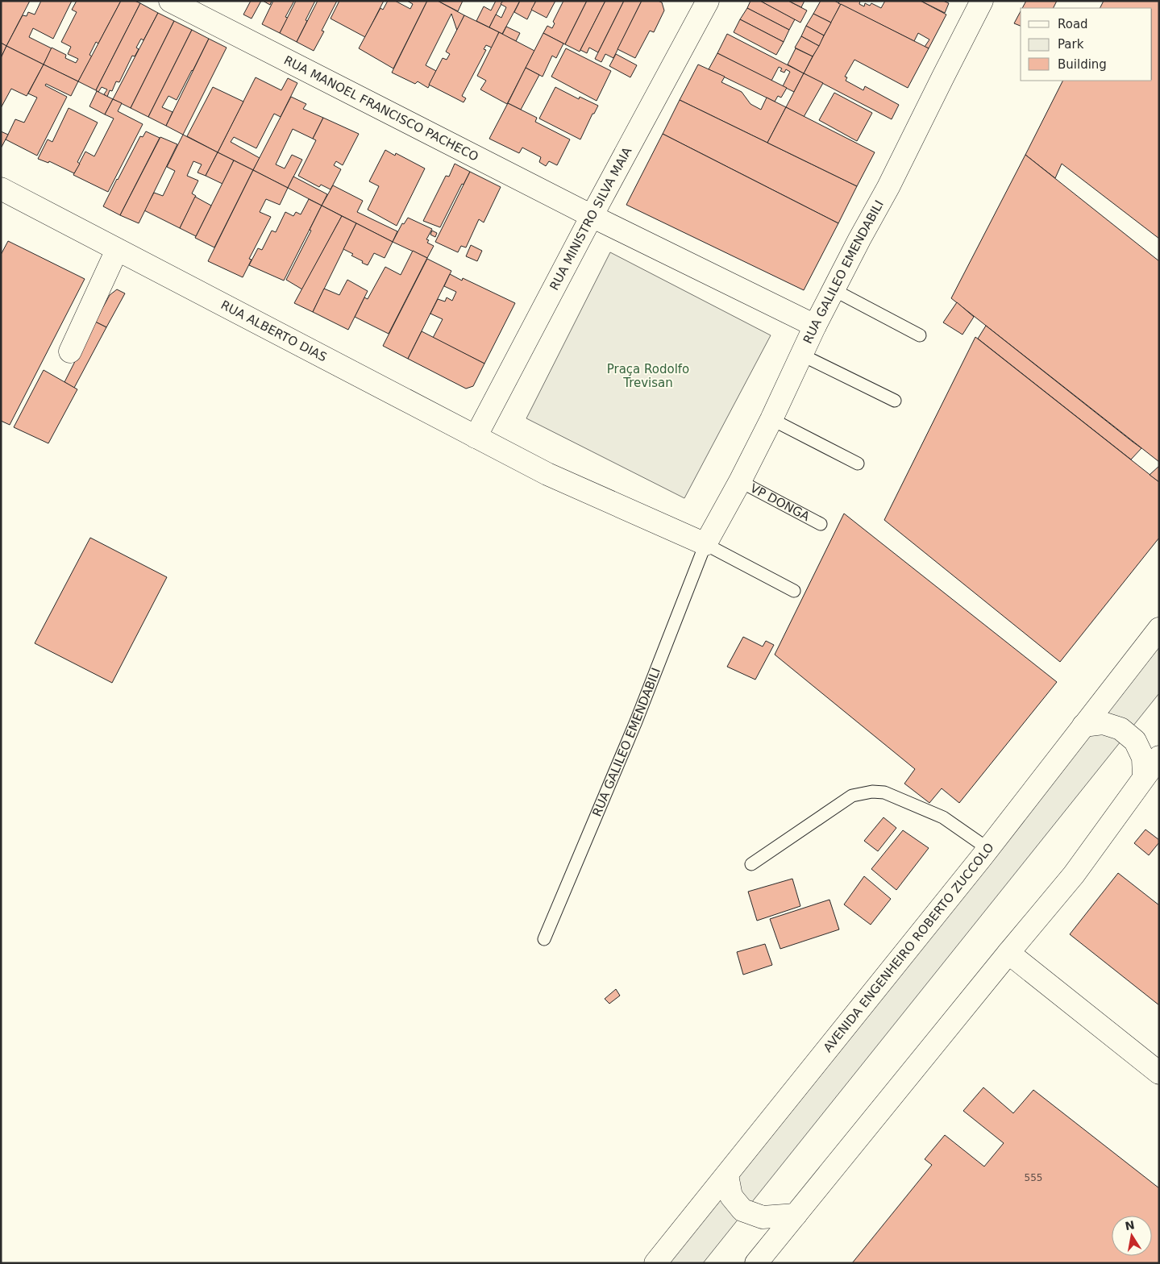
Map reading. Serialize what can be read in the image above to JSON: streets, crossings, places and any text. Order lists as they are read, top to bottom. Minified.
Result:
{"streets":{"street":["RUA MANOEL FRANCISCO PACHECO","RUA MINISTRO SILVA MAIA","RUA GALILEO EMENDABILI","RUA ALBERTO DIAS","AVENIDA ENGENHEIRO ROBERTO ZUCCOLO"],"lane":["VP DONGA"]},"crossings":[["RUA MANOEL FRANCISCO PACHECO","RUA MINISTRO SILVA MAIA"],["RUA MANOEL FRANCISCO PACHECO","RUA GALILEO EMENDABILI"],["RUA MINISTRO SILVA MAIA","RUA ALBERTO DIAS"],["RUA GALILEO EMENDABILI","RUA ALBERTO DIAS"],["RUA GALILEO EMENDABILI","VP DONGA"]],"parks":["Praça Rodolfo Trevisan"],"house_numbers":["555"],"legend":["Road","Park","Building"],"north":"top"}
